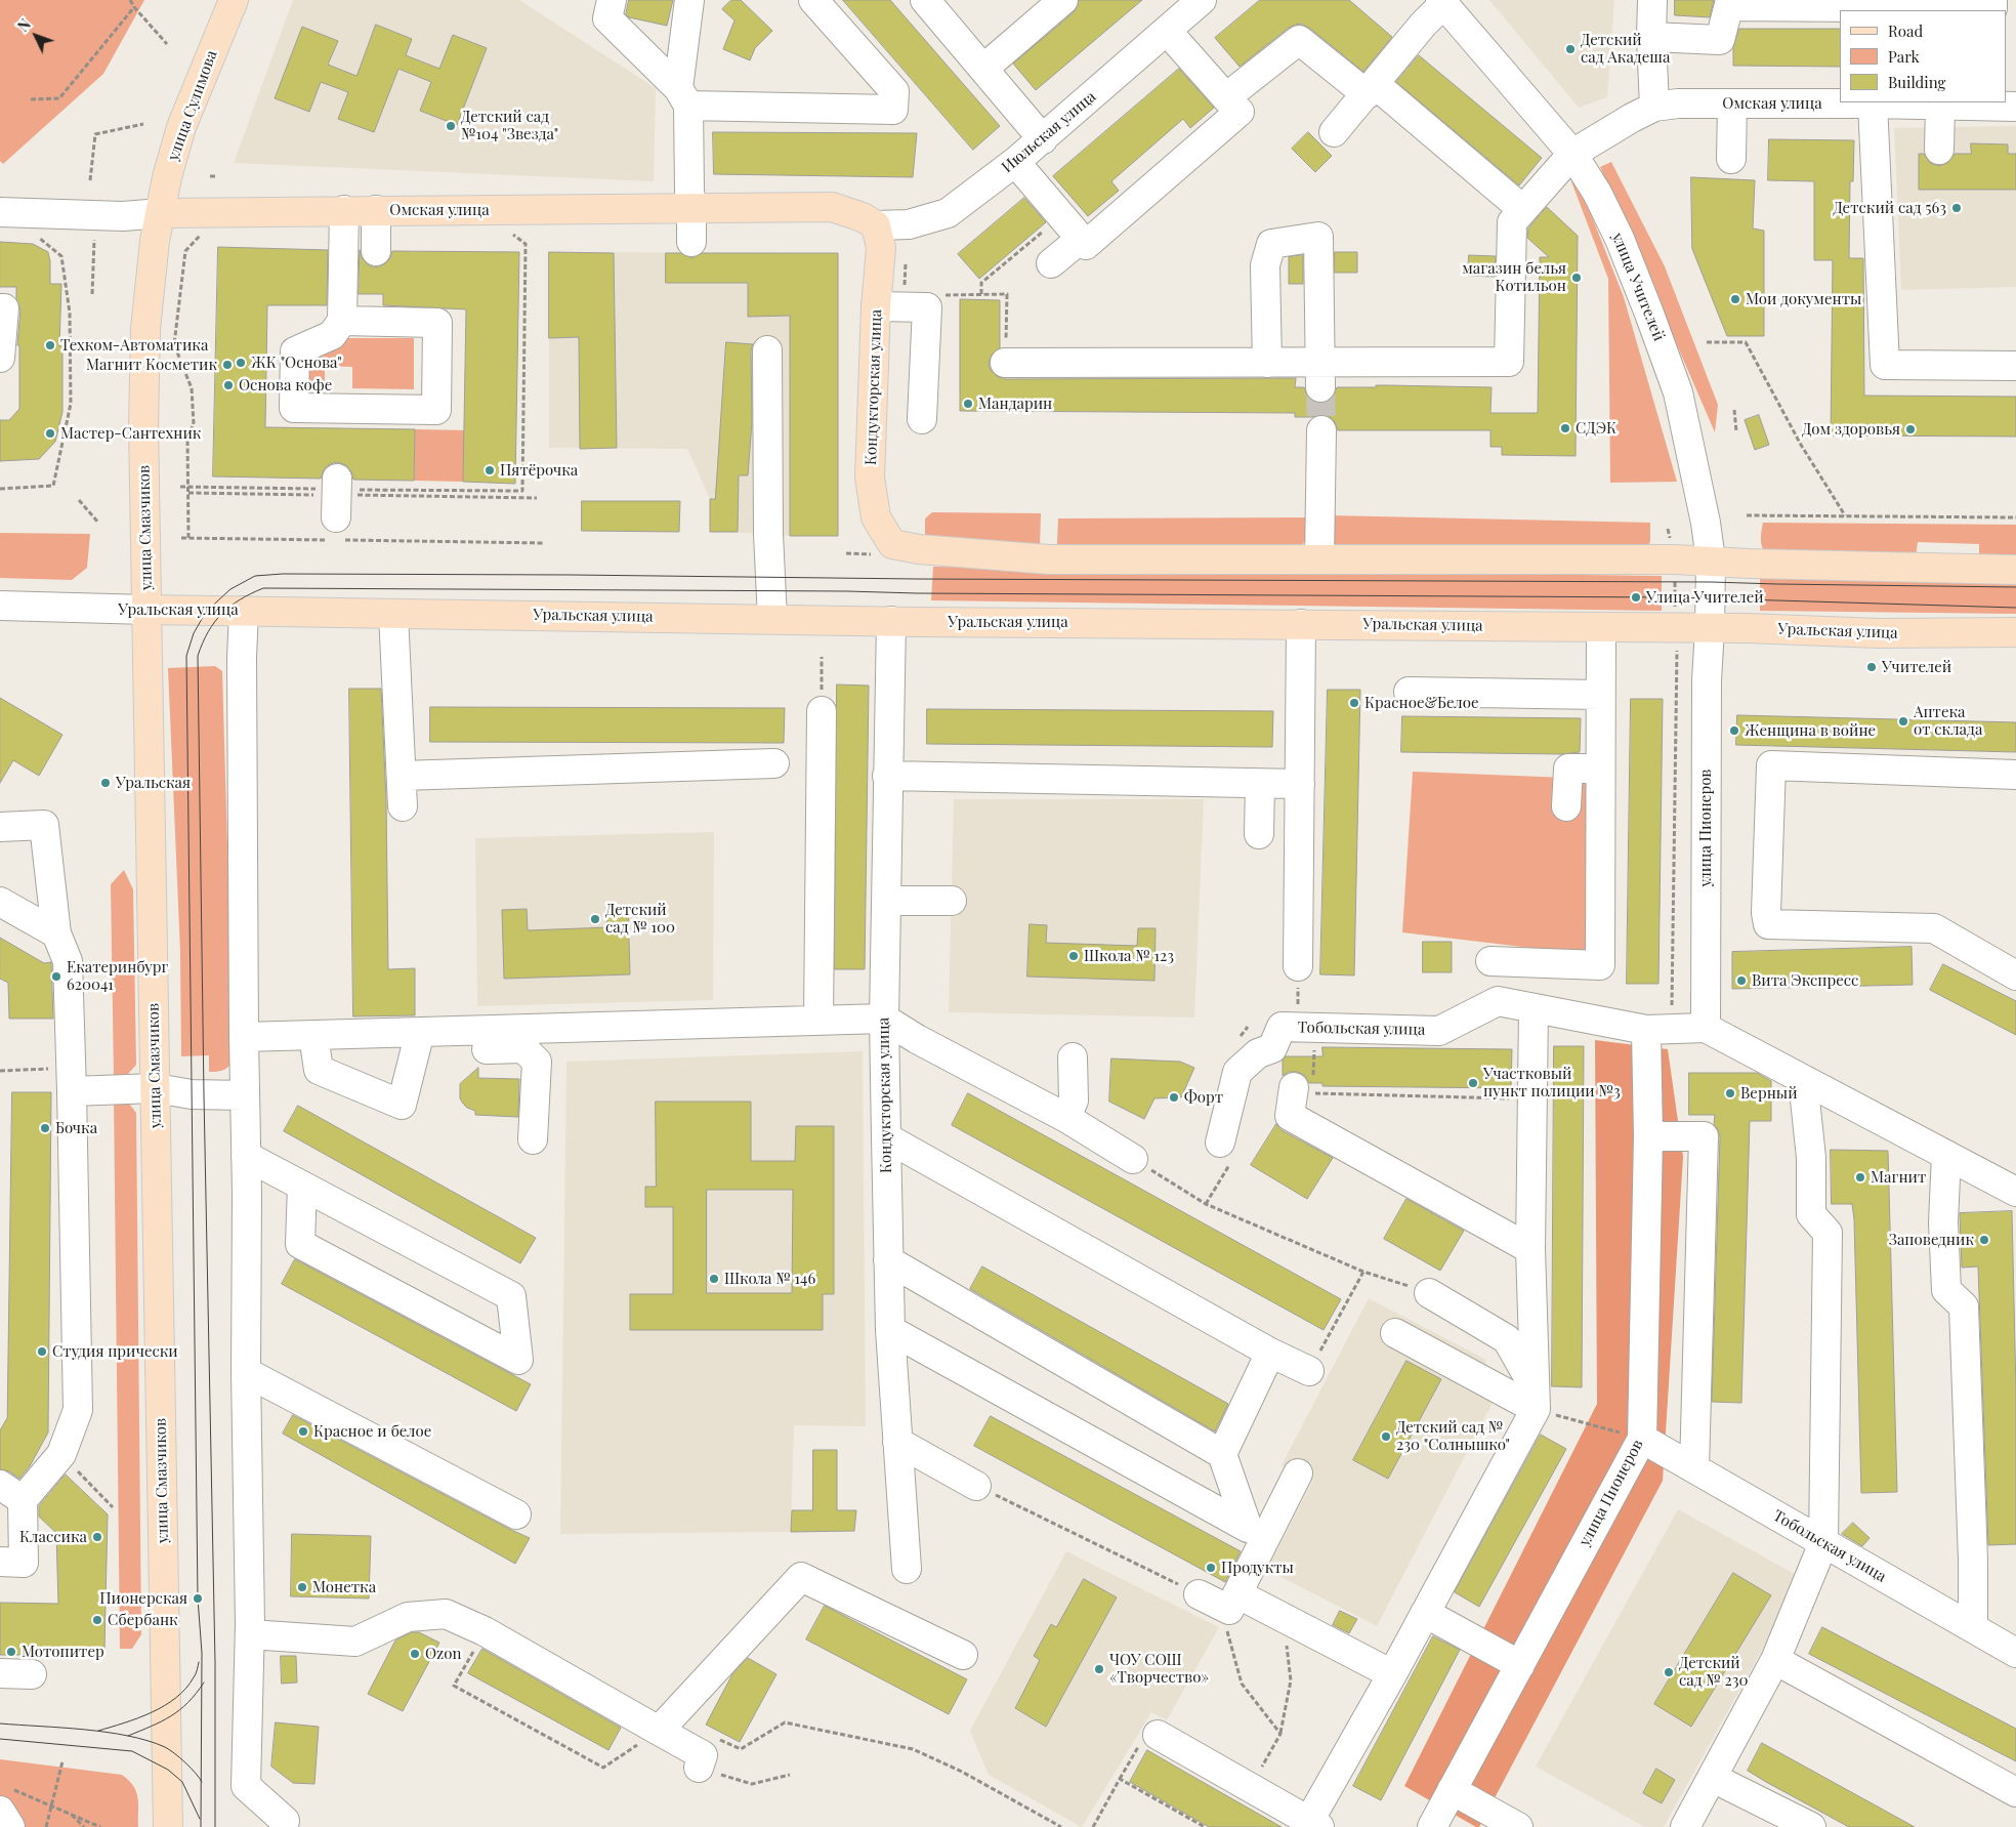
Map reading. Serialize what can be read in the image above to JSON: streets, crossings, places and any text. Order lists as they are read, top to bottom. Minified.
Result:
{"streets":{"main road":["Омская улица","улица Сулимова","Кондукторская улица","улица Смазчиков","Уральская улица"],"street":["Июльская улица","улица Учителей","улица Пионеров","Тобольская улица"]},"crossings":[["Омская улица","улица Сулимова"],["Омская улица","Июльская улица"],["Омская улица","улица Учителей"],["Омская улица","Кондукторская улица"],["Омская улица","улица Смазчиков"],["улица Сулимова","улица Смазчиков"],["Июльская улица","Кондукторская улица"],["улица Учителей","Уральская улица"],["улица Учителей","улица Пионеров"],["Кондукторская улица","Уральская улица"],["улица Смазчиков","Уральская улица"],["Уральская улица","улица Пионеров"],["улица Пионеров","Тобольская улица"]],"places":["Детский сад Акадеша","Детский сад №104 \"Звезда\"","Детский сад 563","магазин белья Котильон","Мои документы","Техком-Автоматика","ЖК \"Основа\"","Магнит Косметик","Основа кофе","Мандарин","СДЭК","Дом здоровья","Мастер-Сантехник","Пятёрочка","Улица Учителей","Учителей","Красное&Белое","Аптека от склада","Женщина в войне","Уральская","Детский сад № 100","Школа № 123","Екатеринбург 620041","Вита Экспресс","Участковый пункт полиции №3","Верный","Форт","Бочка","Магнит","Заповедник","Школа № 146","Студия прически","Красное и белое","Детский сад № 230 \"Солнышко\"","Классика","Продукты","Монетка","Пионерская","Сбербанк","Мотопитер","Ozon","ЧОУ СОШ «Творчество»","Детский сад № 230"],"legend":["Road","Park","Building"],"north":"top left"}
